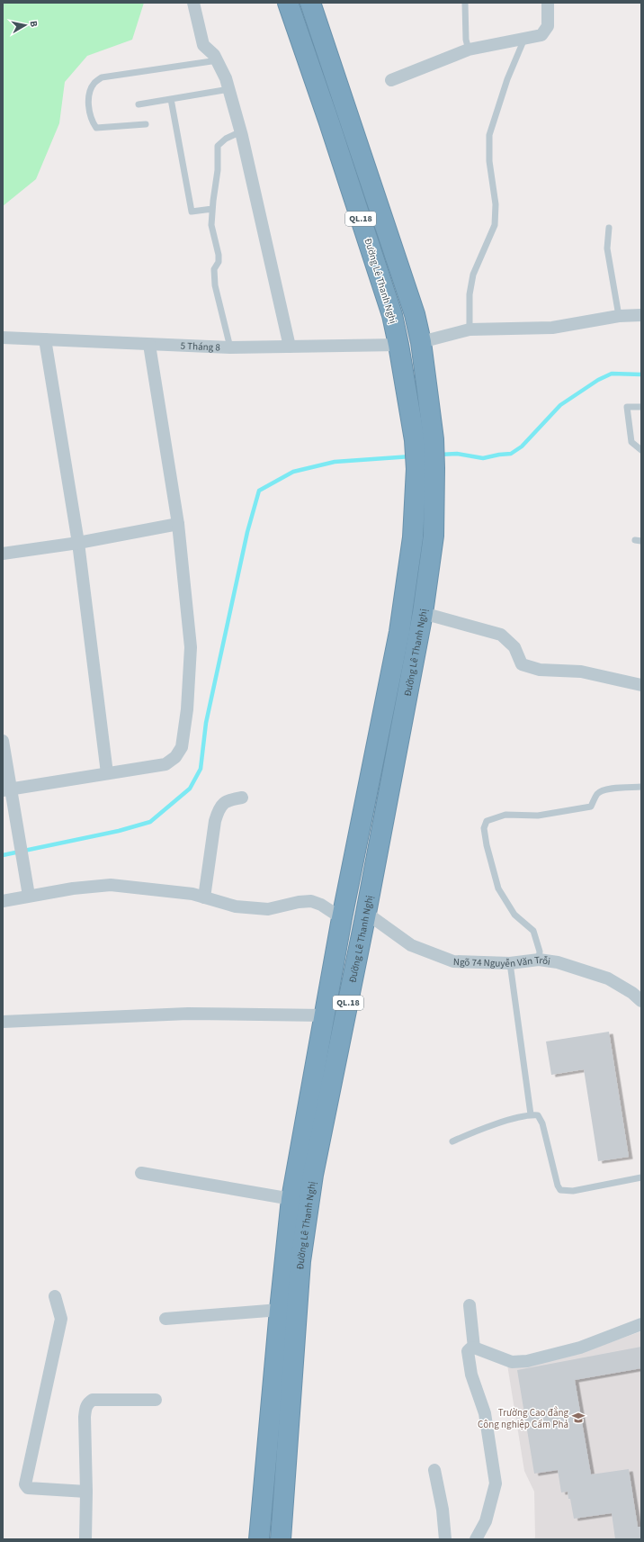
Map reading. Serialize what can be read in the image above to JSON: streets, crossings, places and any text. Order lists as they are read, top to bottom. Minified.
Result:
{"streets":{"highway":["QL.18","Đường Lê Thanh Nghị"],"street":["5 Tháng 8","Ngõ 74 Nguyễn Văn Trỗi"]},"crossings":[["QL.18","Đường Lê Thanh Nghị"],["Đường Lê Thanh Nghị","5 Tháng 8"],["Đường Lê Thanh Nghị","Ngõ 74 Nguyễn Văn Trỗi"]],"places":{"school or university":["Trường Cao đẳng Công nghiệp Cẩm Phả"]},"north":"right"}
